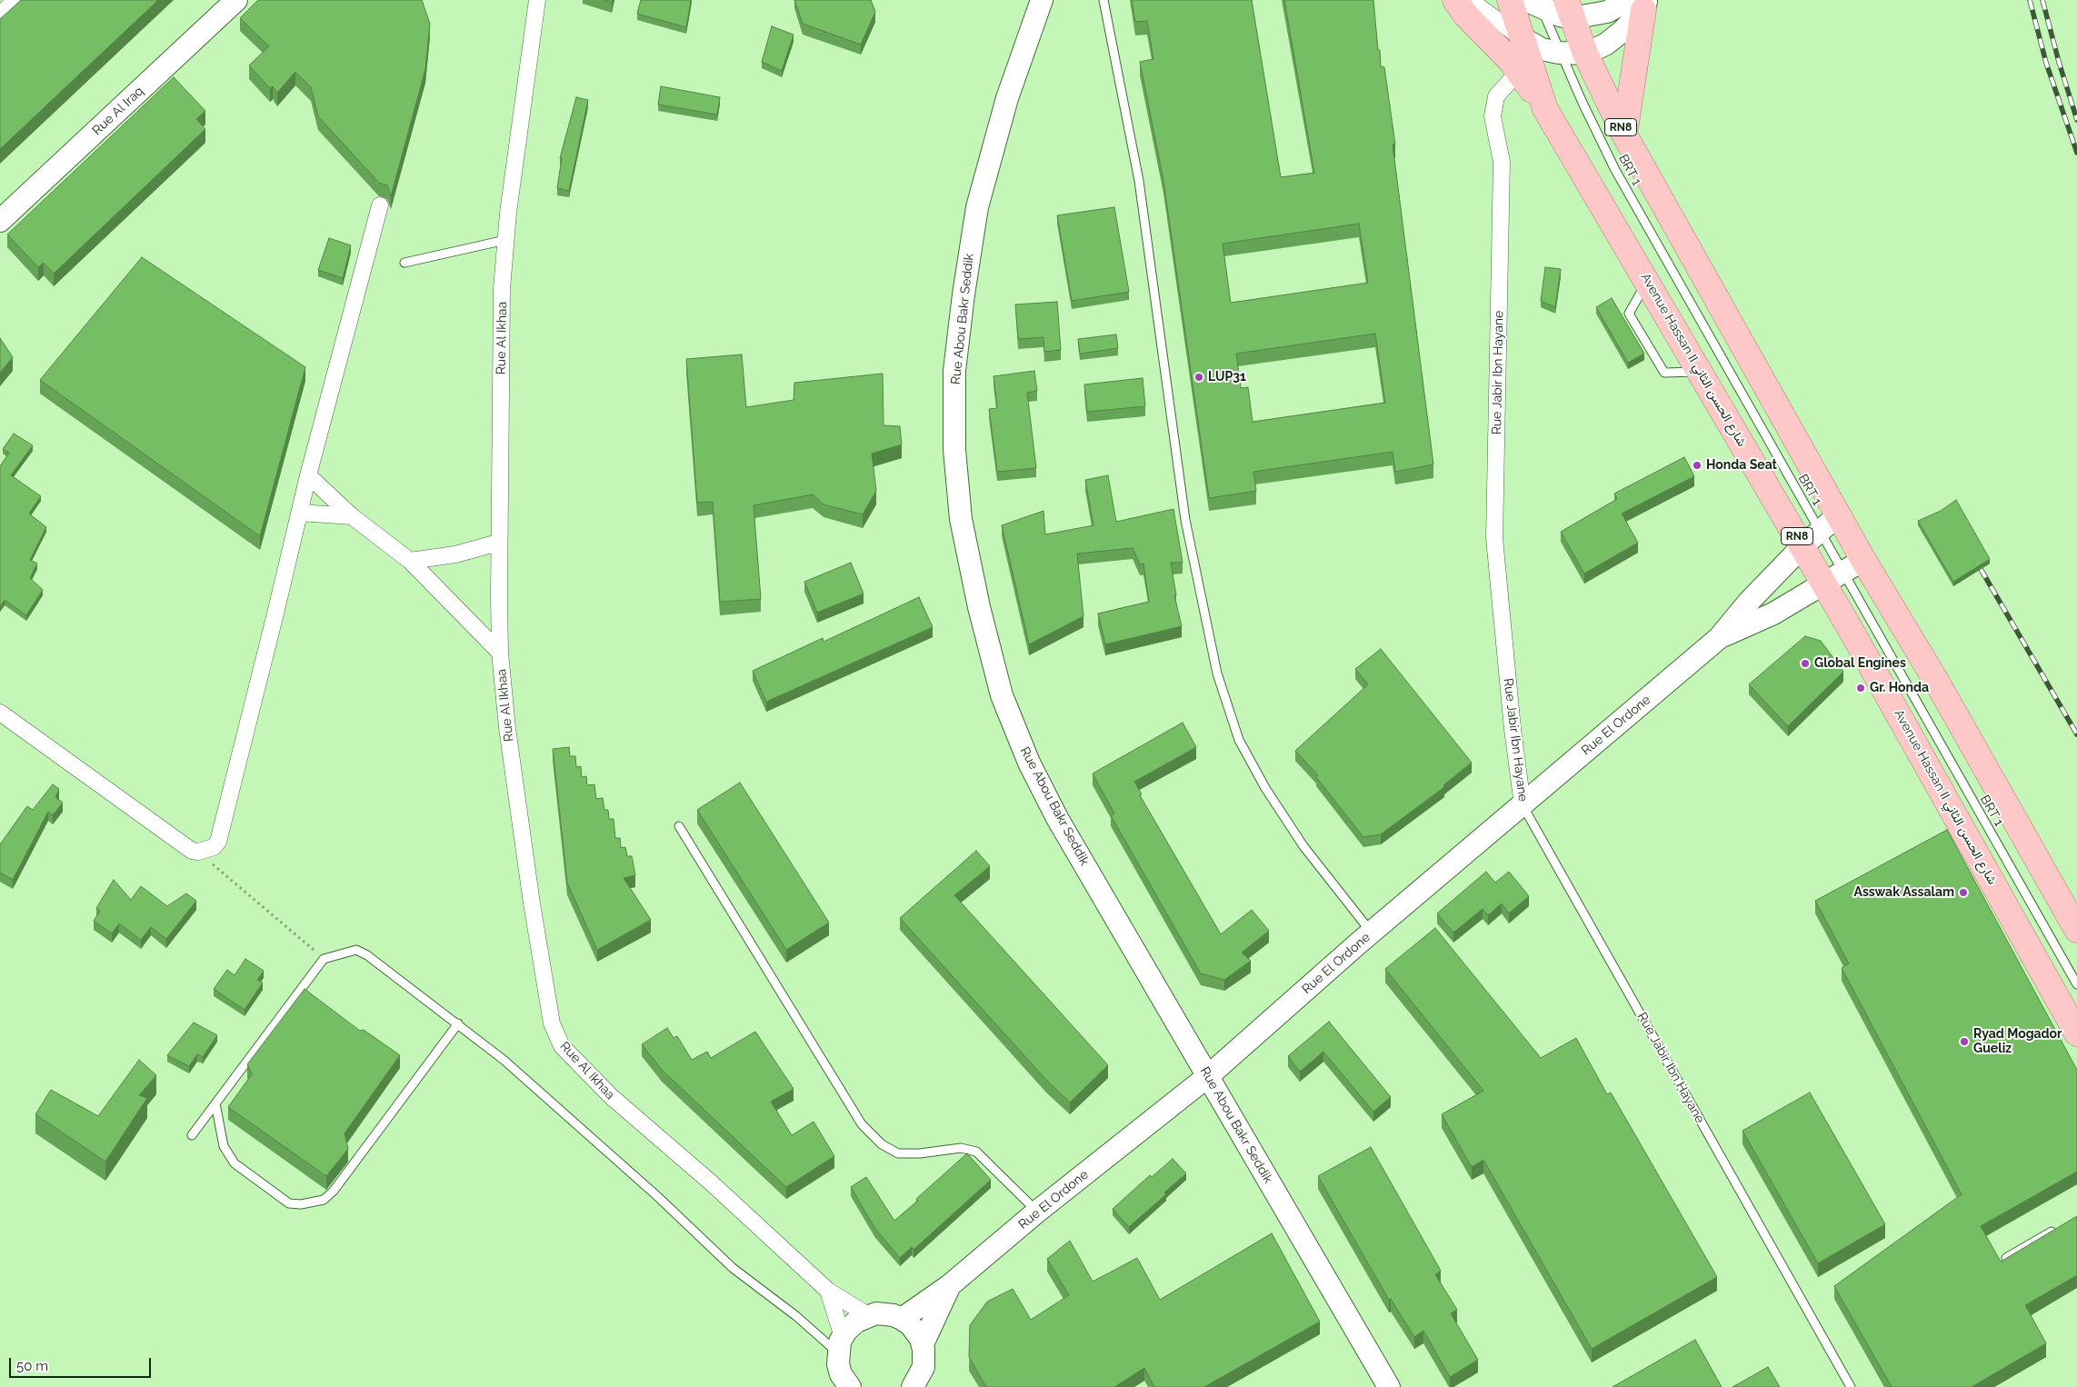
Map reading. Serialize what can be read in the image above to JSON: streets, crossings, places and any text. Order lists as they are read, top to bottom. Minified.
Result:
{"streets":{"main road":["RN8","Avenue Hassan II شارع الحسن الثاني"],"street":["Rue Al Iraq","Rue Abou Bakr Seddik","Rue Al Ikhaa","Rue Jabir Ibn Hayane","Rue El Ordone"],"lane":["BRT 1"]},"crossings":[["RN8","Avenue Hassan II شارع الحسن الثاني"],["RN8","Rue El Ordone"],["BRT 1","Avenue Hassan II شارع الحسن الثاني"],["BRT 1","Rue El Ordone"],["Rue Abou Bakr Seddik","Rue El Ordone"],["Avenue Hassan II شارع الحسن الثاني","Rue El Ordone"],["Rue Jabir Ibn Hayane","Rue El Ordone"]],"places":["LUP31","Honda Seat","Global Engines","Gr. Honda","Asswak Assalam","Ryad Mogador Gueliz"],"scale_bar":"50 m"}
